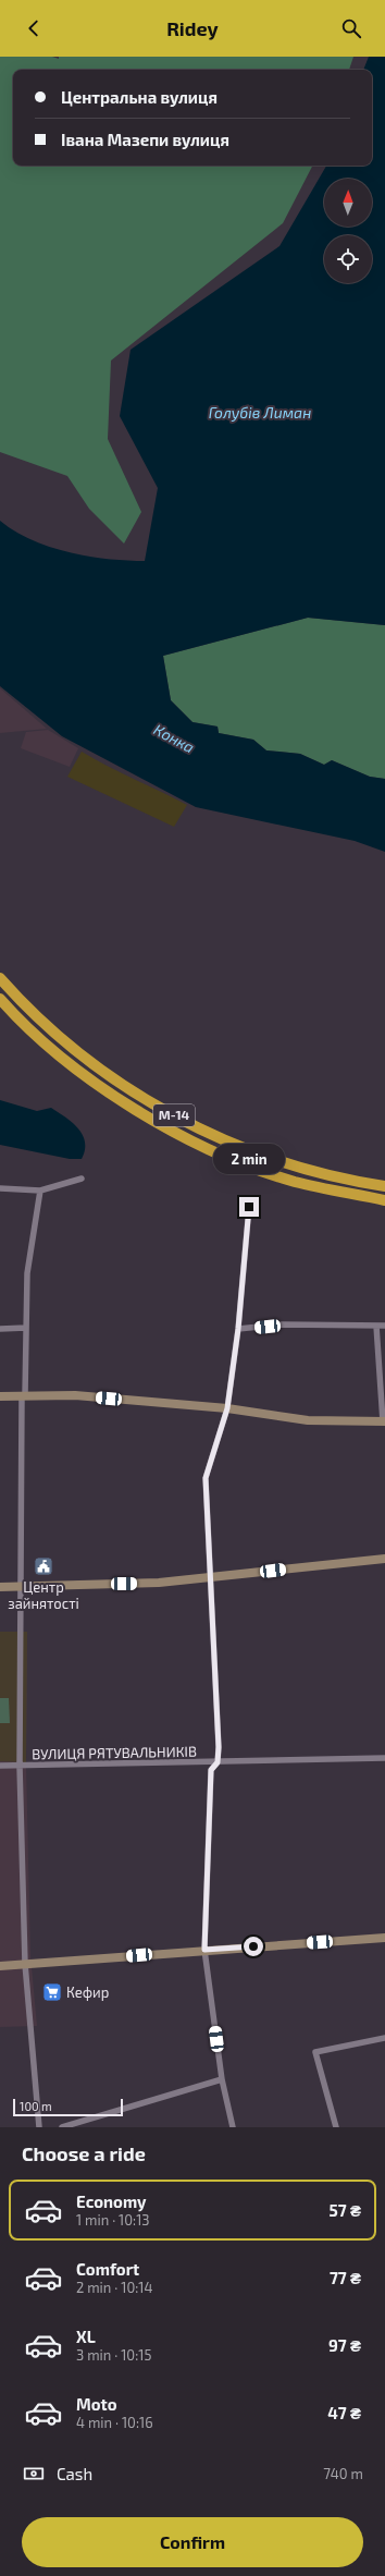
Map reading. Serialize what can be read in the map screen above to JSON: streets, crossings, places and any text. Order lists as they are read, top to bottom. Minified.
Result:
{"streets":{"highway":["М-14"],"street":["ВУЛИЦЯ РЯТУВАЛЬНИКІВ"]},"water":["Голубів Лиман","Конка"],"places":{"public building":["Центр зайнятості"],"supermarket":["Кефир"]},"scale_bar":"100 m","north":"top","page":{"header":"Ridey","banner":["Центральна вулиця","Івана Мазепи вулиця"],"bubble":"2 min","scale":"100 m","heading":"Choose a ride","list":[{"name":"Economy","note":"1 min · 10:13","value":"57 ₴"},{"name":"Comfort","note":"2 min · 10:14","value":"77 ₴"},{"name":"XL","note":"3 min · 10:15","value":"97 ₴"},{"name":"Moto","note":"4 min · 10:16","value":"47 ₴"}],"pay":["Cash","740 m"],"buttons":"Confirm"}}
